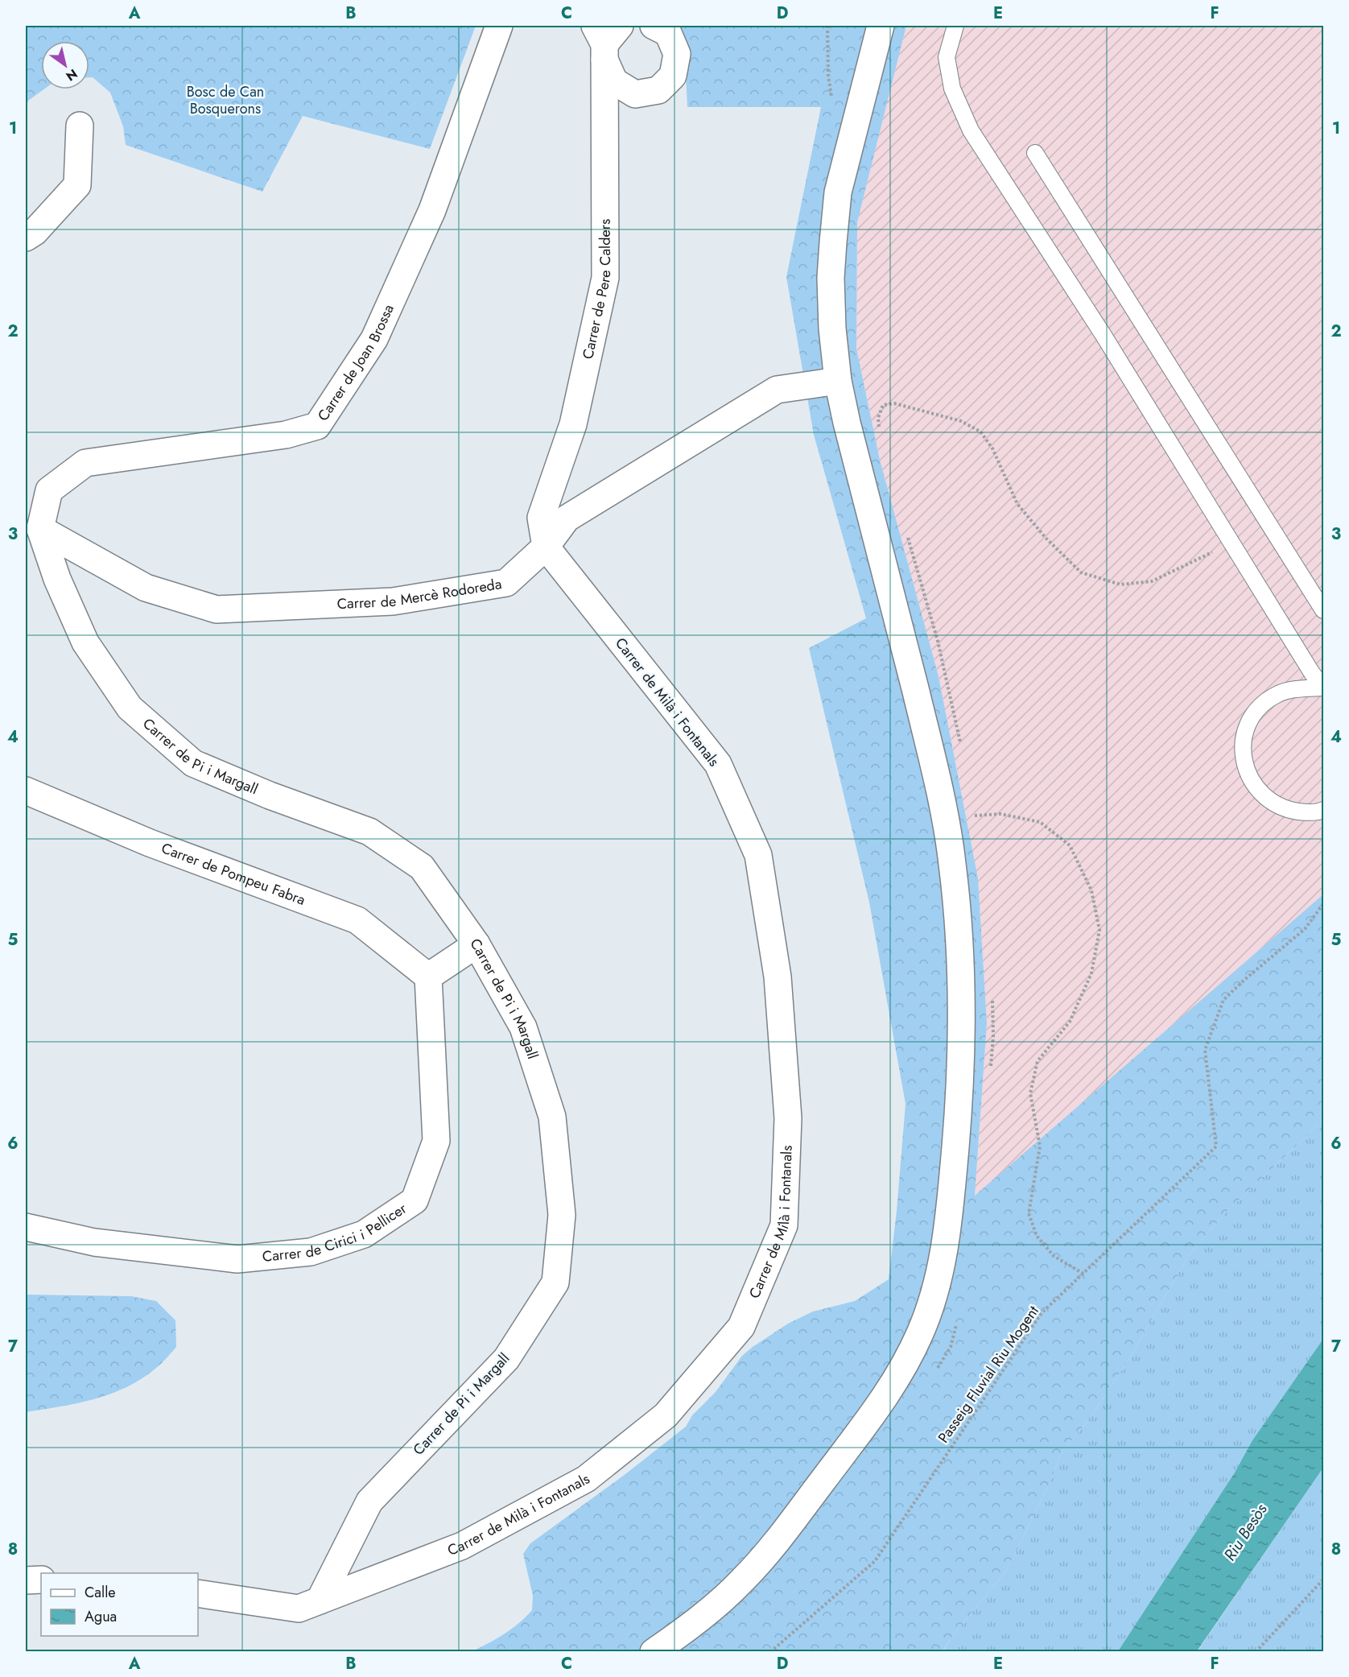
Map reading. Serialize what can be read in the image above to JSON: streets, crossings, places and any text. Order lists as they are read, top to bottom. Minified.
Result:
{"streets":{"street":["Carrer de Pere Calders","Carrer de Joan Brossa","Carrer de Mercè Rodoreda","Carrer de Milà i Fontanals","Carrer de Pi i Margall","Carrer de Pompeu Fabra","Carrer de Cirici i Pellicer"],"path":["Passeig Fluvial Riu Mogent"]},"crossings":[["Carrer de Pere Calders","Carrer de Mercè Rodoreda"],["Carrer de Pere Calders","Carrer de Milà i Fontanals"],["Carrer de Joan Brossa","Carrer de Mercè Rodoreda"],["Carrer de Joan Brossa","Carrer de Pi i Margall"],["Carrer de Mercè Rodoreda","Carrer de Milà i Fontanals"],["Carrer de Mercè Rodoreda","Carrer de Pi i Margall"],["Carrer de Milà i Fontanals","Carrer de Pi i Margall"],["Carrer de Pompeu Fabra","Carrer de Cirici i Pellicer"]],"water":["Riu Besòs"],"parks":["Bosc de Can Bosquerons"],"legend":["Calle","Agua"],"north":"bottom right","grid":{"columns":["A","B","C","D","E","F"],"rows":["1","2","3","4","5","6","7","8"]}}
